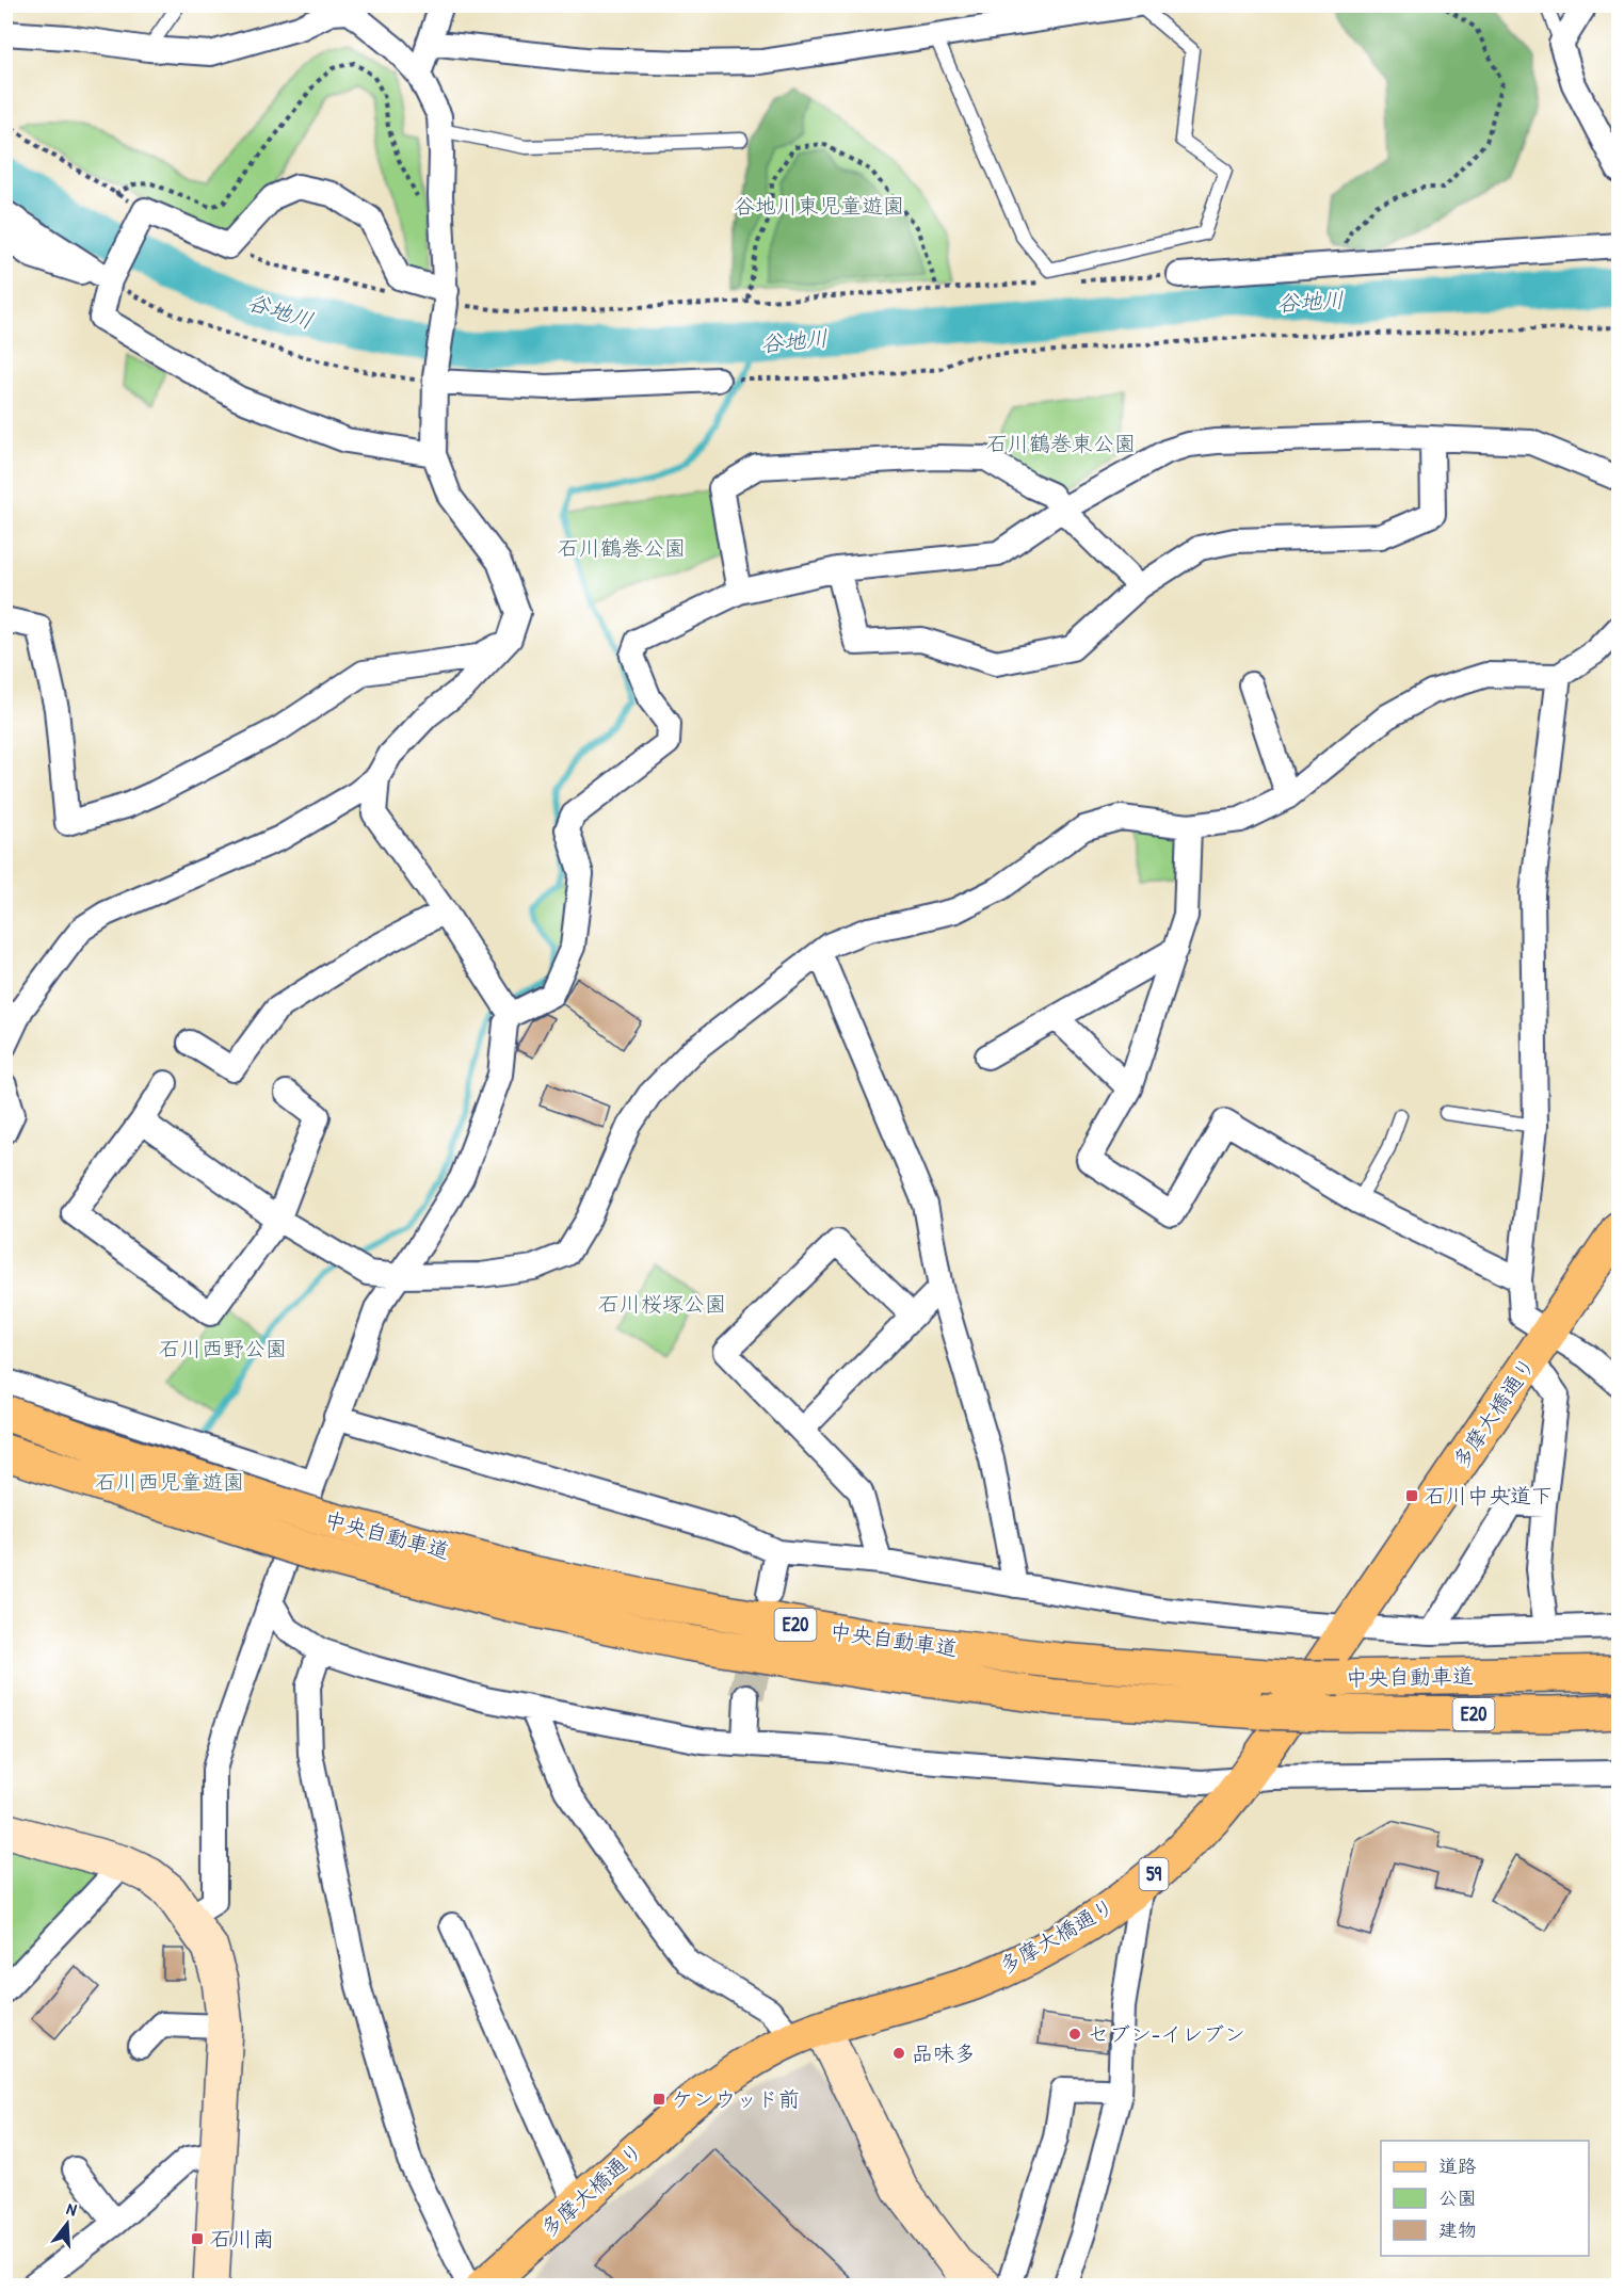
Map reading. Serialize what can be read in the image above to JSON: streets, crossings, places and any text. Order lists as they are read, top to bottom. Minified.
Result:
{"streets":{"main road":["多摩大橋通り","中央自動車道","E20","59"]},"water":["谷地川"],"parks":["谷地川東児童遊園","石川鶴巻東公園","石川鶴巻公園","石川桜塚公園","石川西野公園","石川西児童遊園"],"places":{"transit":["石川中央道下","ケンウッド前","石川南"],"other":["セブン-イレブン","品味多"]},"legend":["道路","公園","建物"],"north":"top"}
